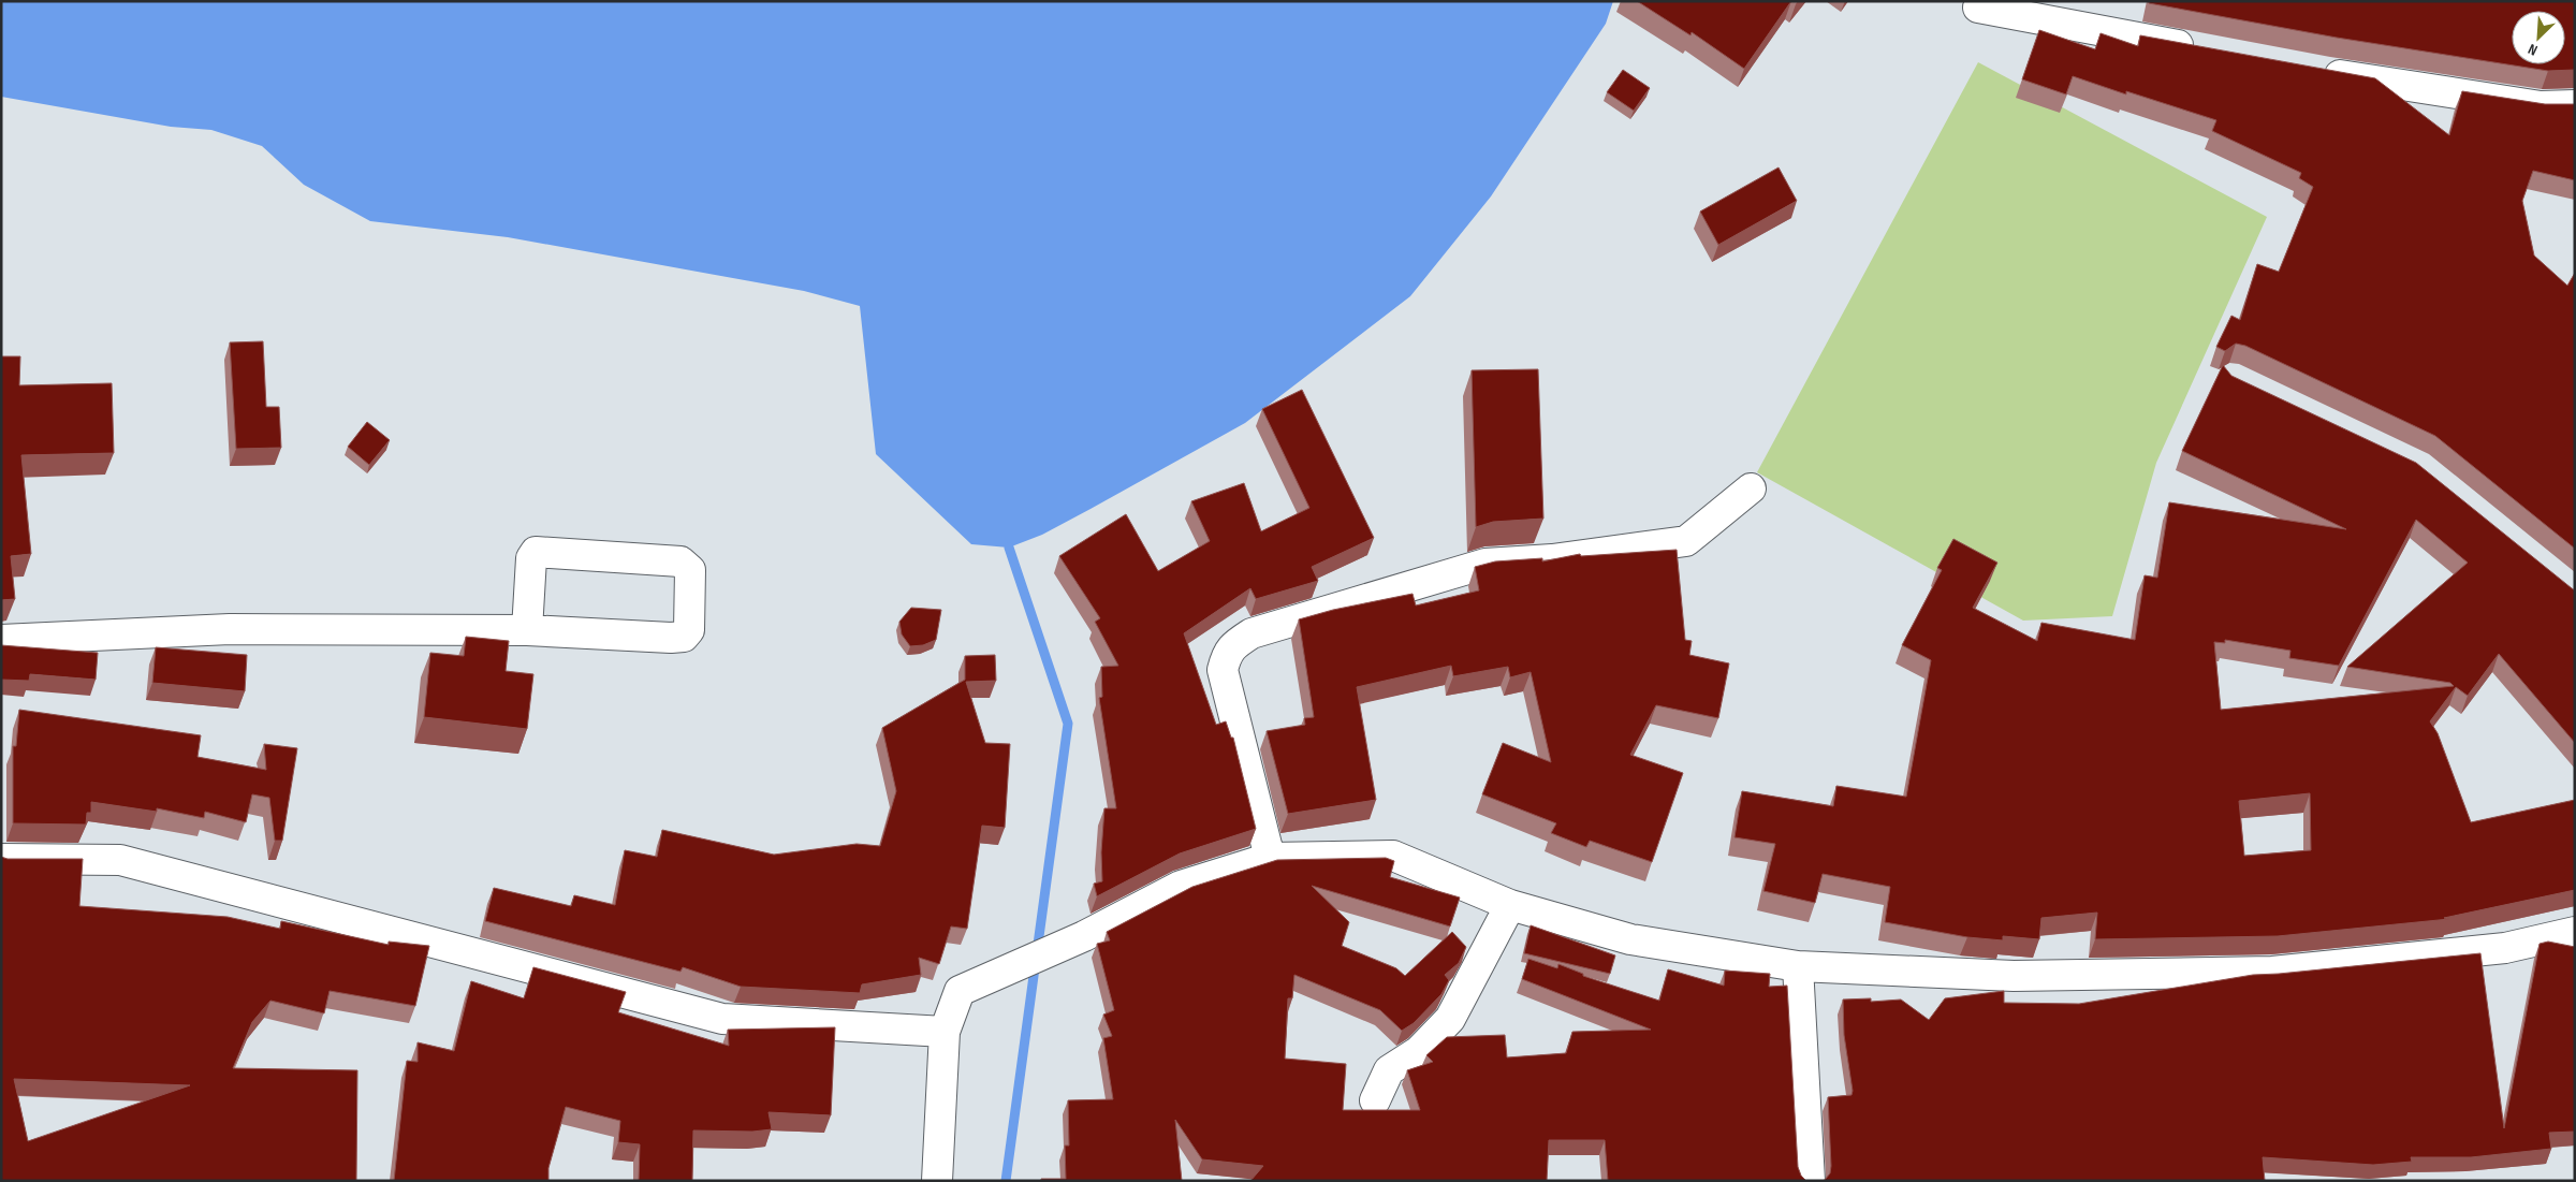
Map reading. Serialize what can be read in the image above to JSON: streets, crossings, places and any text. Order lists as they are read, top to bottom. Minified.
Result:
{"north":"bottom left"}
